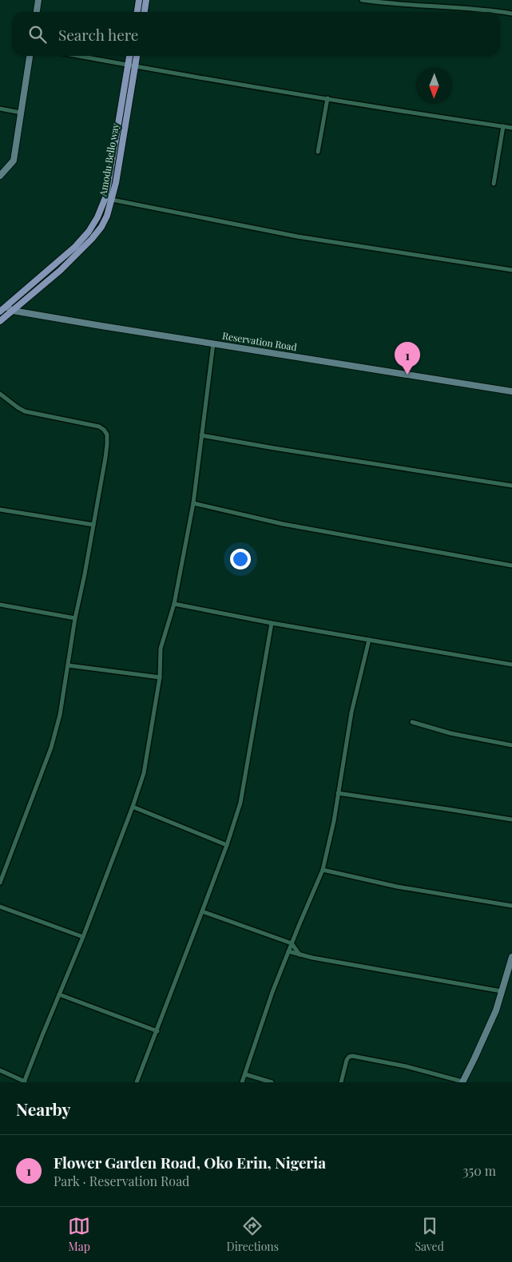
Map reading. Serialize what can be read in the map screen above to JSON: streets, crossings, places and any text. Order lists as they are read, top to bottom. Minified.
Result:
{"streets":{"main road":["Amodu Bello way"],"street":["Reservation Road"]},"crossings":[["Amodu Bello way","Reservation Road"]],"north":"bottom","page":{"search":"Search here","pins":"1","heading":"Nearby","list":[{"mark":"1","name":"Flower Garden Road, Oko Erin, Nigeria","note":"Park · Reservation Road","value":"350 m"}],"nav":["Map","Directions","Saved"]}}
